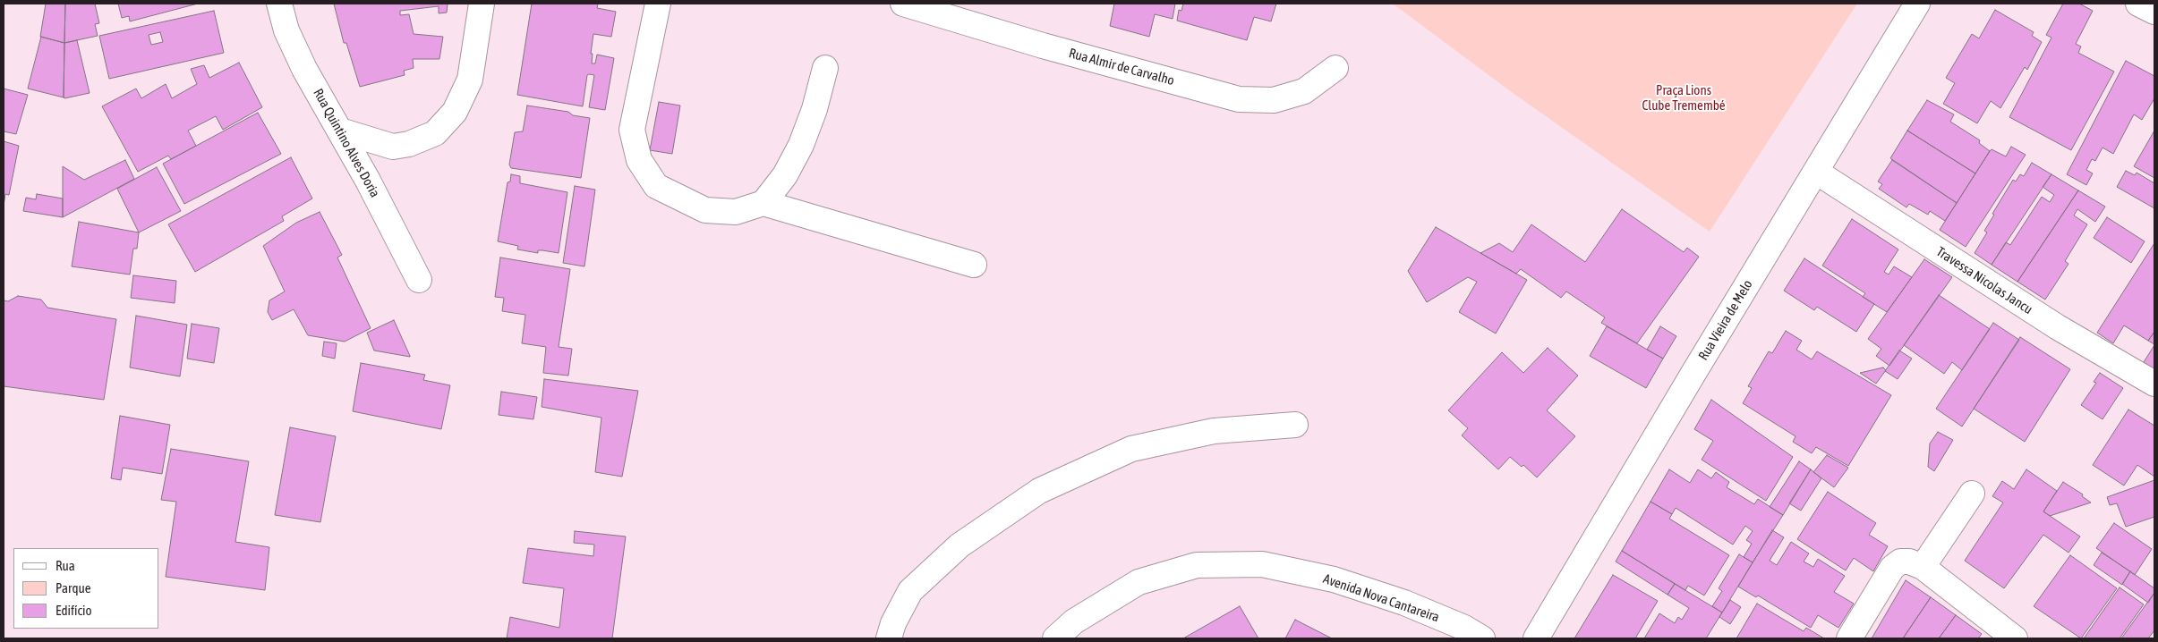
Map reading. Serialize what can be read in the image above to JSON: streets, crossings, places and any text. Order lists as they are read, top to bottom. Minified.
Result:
{"streets":{"street":["Rua Almir de Carvalho","Rua Quintino Alves Doria","Travessa Nicolas Jancu","Rua Vieira de Melo","Avenida Nova Cantareira"]},"crossings":[["Travessa Nicolas Jancu","Rua Vieira de Melo"]],"parks":["Praça Lions Clube Tremembé"],"legend":["Rua","Parque","Edifício"]}
